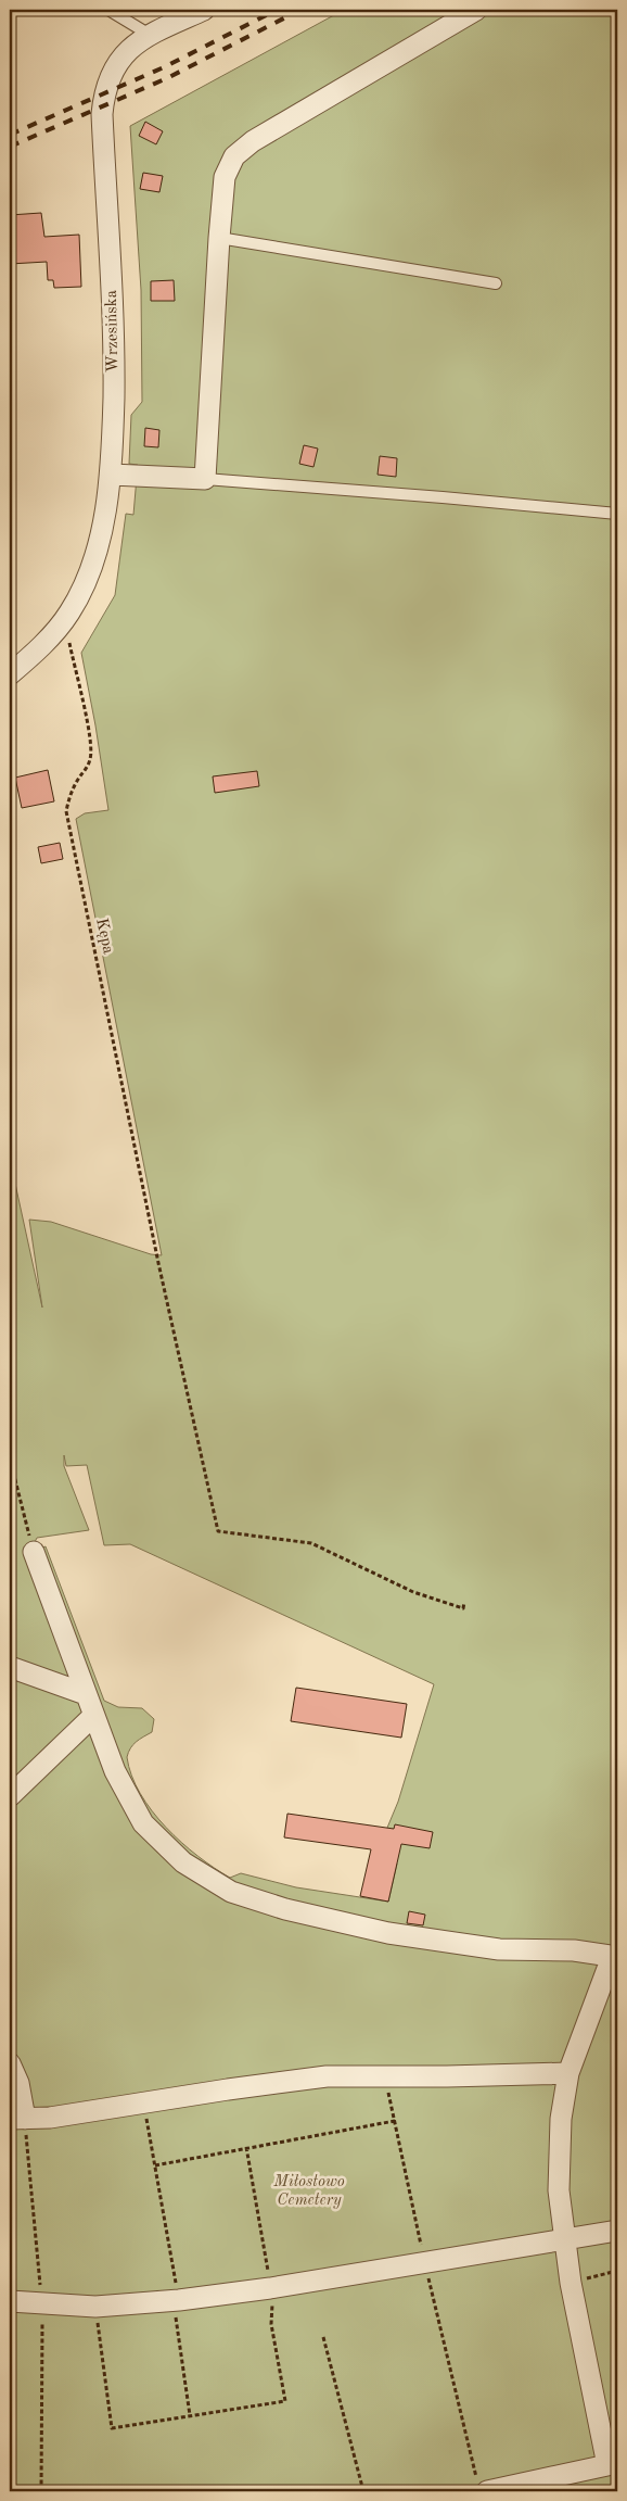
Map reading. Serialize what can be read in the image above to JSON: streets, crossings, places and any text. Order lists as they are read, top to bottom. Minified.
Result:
{"streets":{"street":["Wrzesińska"],"path":["Kępa"]},"crossings":[["Wrzesińska","Kępa"]],"parks":["Miłostowo Cemetery"]}
